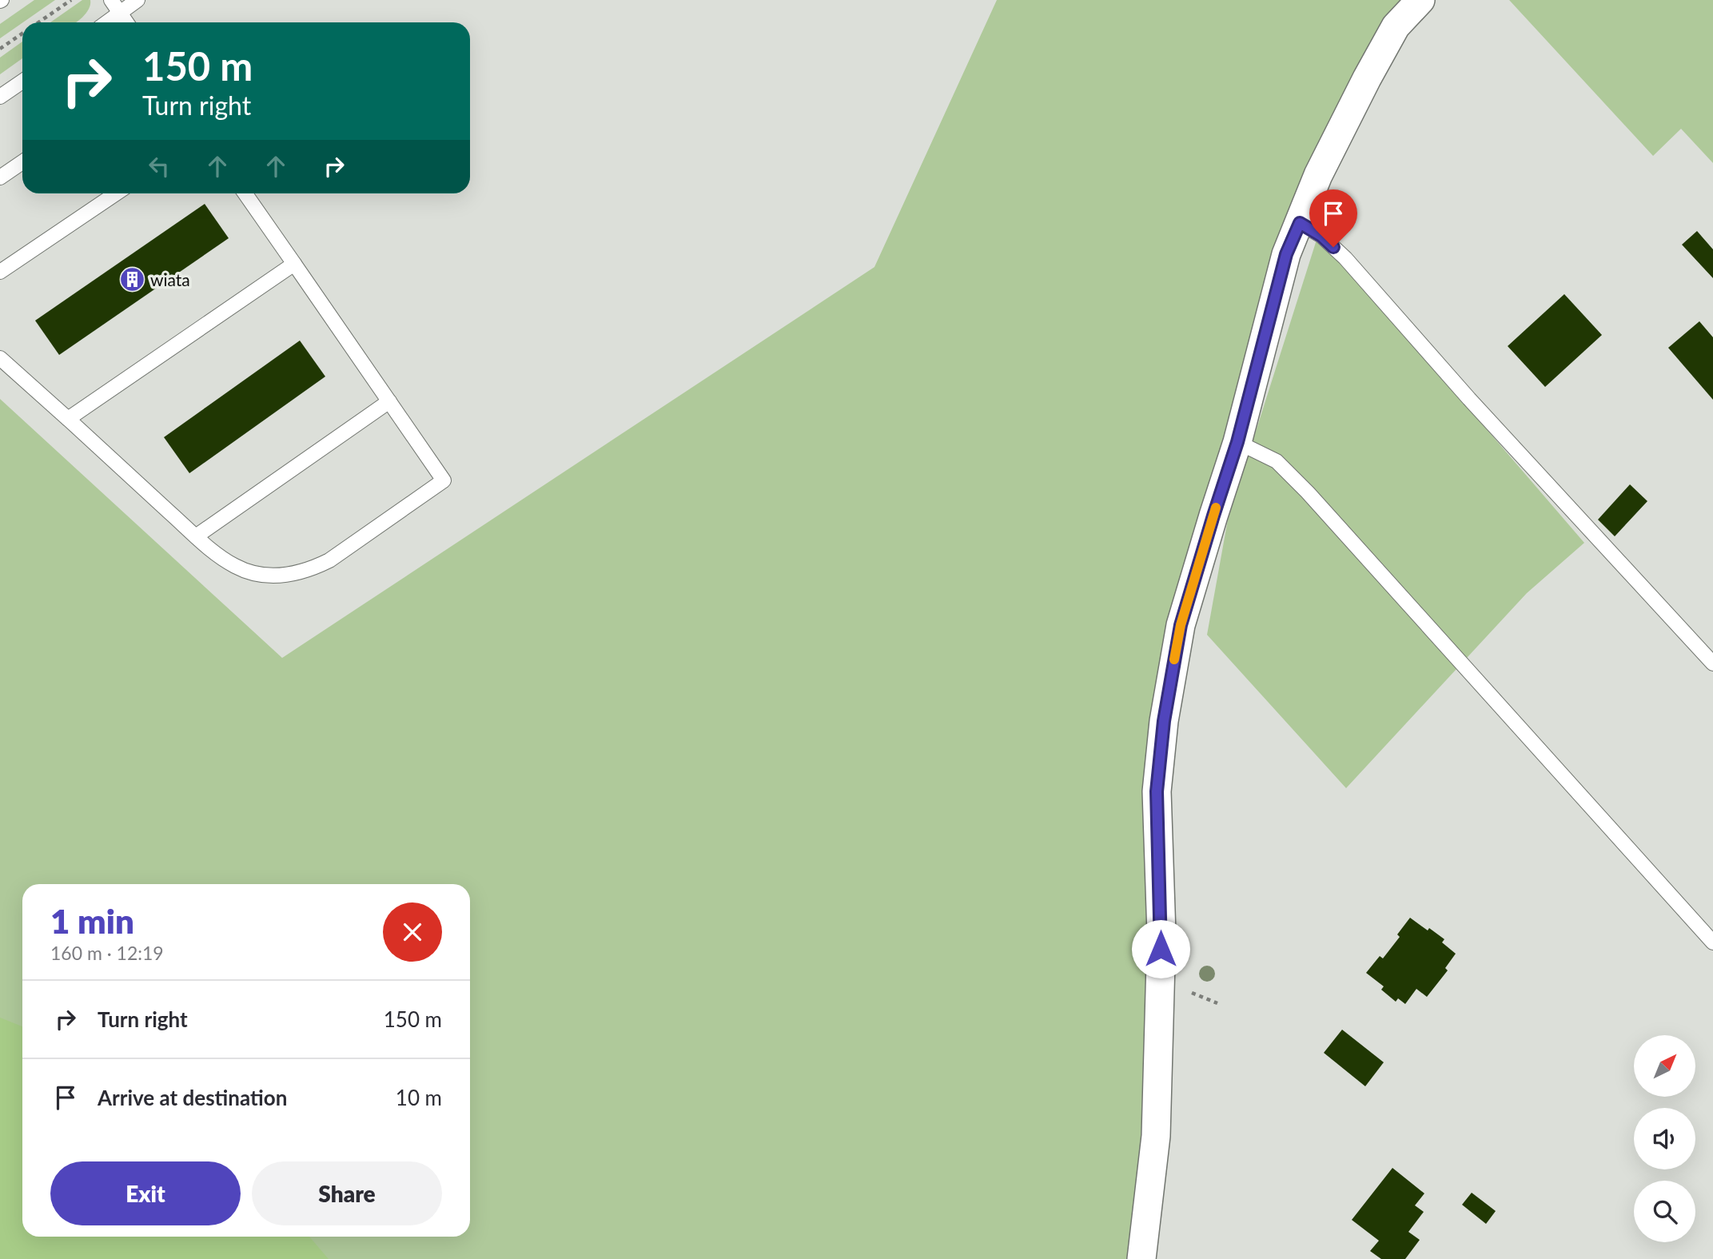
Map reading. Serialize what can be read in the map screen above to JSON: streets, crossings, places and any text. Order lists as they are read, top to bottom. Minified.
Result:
{"places":{"building":["wiata"]},"north":"top right","page":{"turn":["150 m","Turn right"],"heading":["1 min","160 m · 12:19"],"list":[{"name":"Turn right","value":"150 m"},{"name":"Arrive at destination","value":"10 m"}],"buttons":["Exit","Share"]}}
